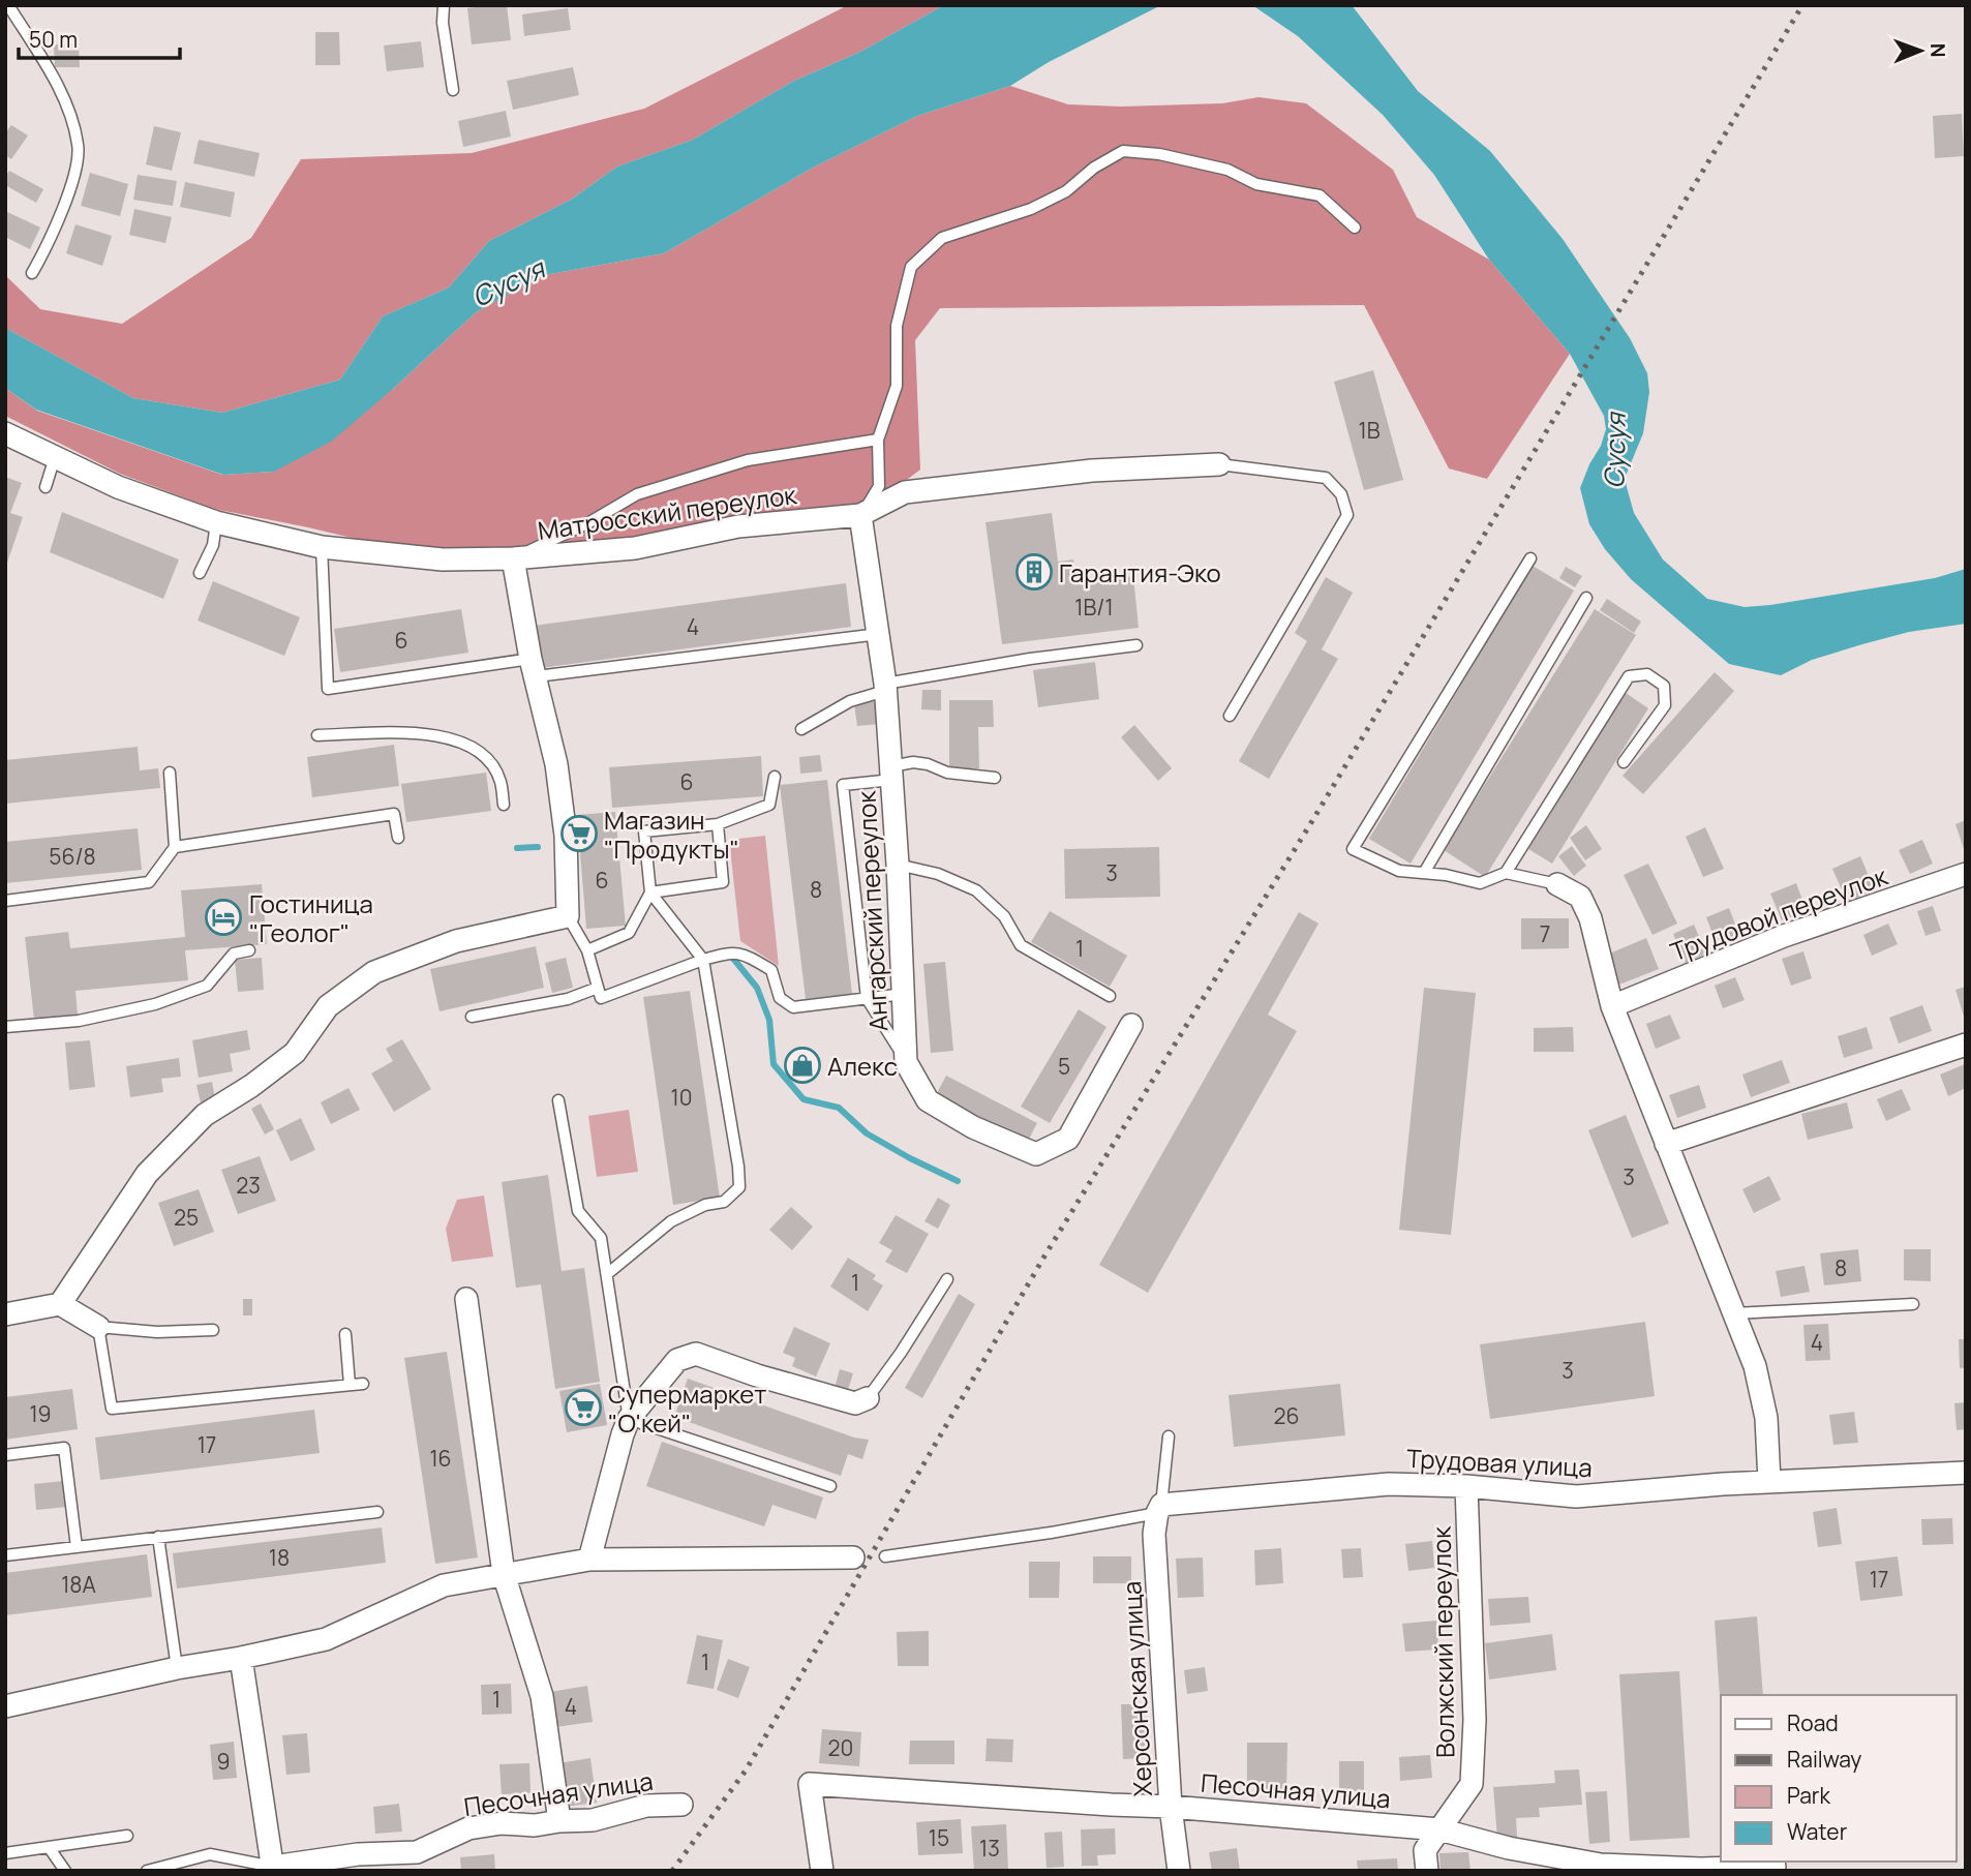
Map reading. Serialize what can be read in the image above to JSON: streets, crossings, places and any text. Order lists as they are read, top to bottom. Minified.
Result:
{"streets":{"street":["Матросский переулок","Ангарский переулок","Трудовой переулок","Трудовая улица","Волжский переулок","Херсонская улица","Песочная улица"]},"crossings":[["Матросский переулок","Ангарский переулок"],["Трудовая улица","Волжский переулок"],["Трудовая улица","Херсонская улица"],["Волжский переулок","Песочная улица"],["Херсонская улица","Песочная улица"]],"water":["Сусуя"],"places":{"building":["Гарантия-Эко"],"supermarket":["Магазин \"Продукты\"","Супермаркет \"О'кей\""],"hotel":["Гостиница \"Геолог\""],"shop":["Алекс"]},"house_numbers":["1В","1В/1","4","6","6","56/8","3","6","8","7","1","5","10","3","23","25","8","1","4","3","19","26","17","16","18","17","18А","1","1","4","20","9","15","13"],"legend":["Road","Railway","Park","Water"],"scale_bar":"50 m","north":"right"}
